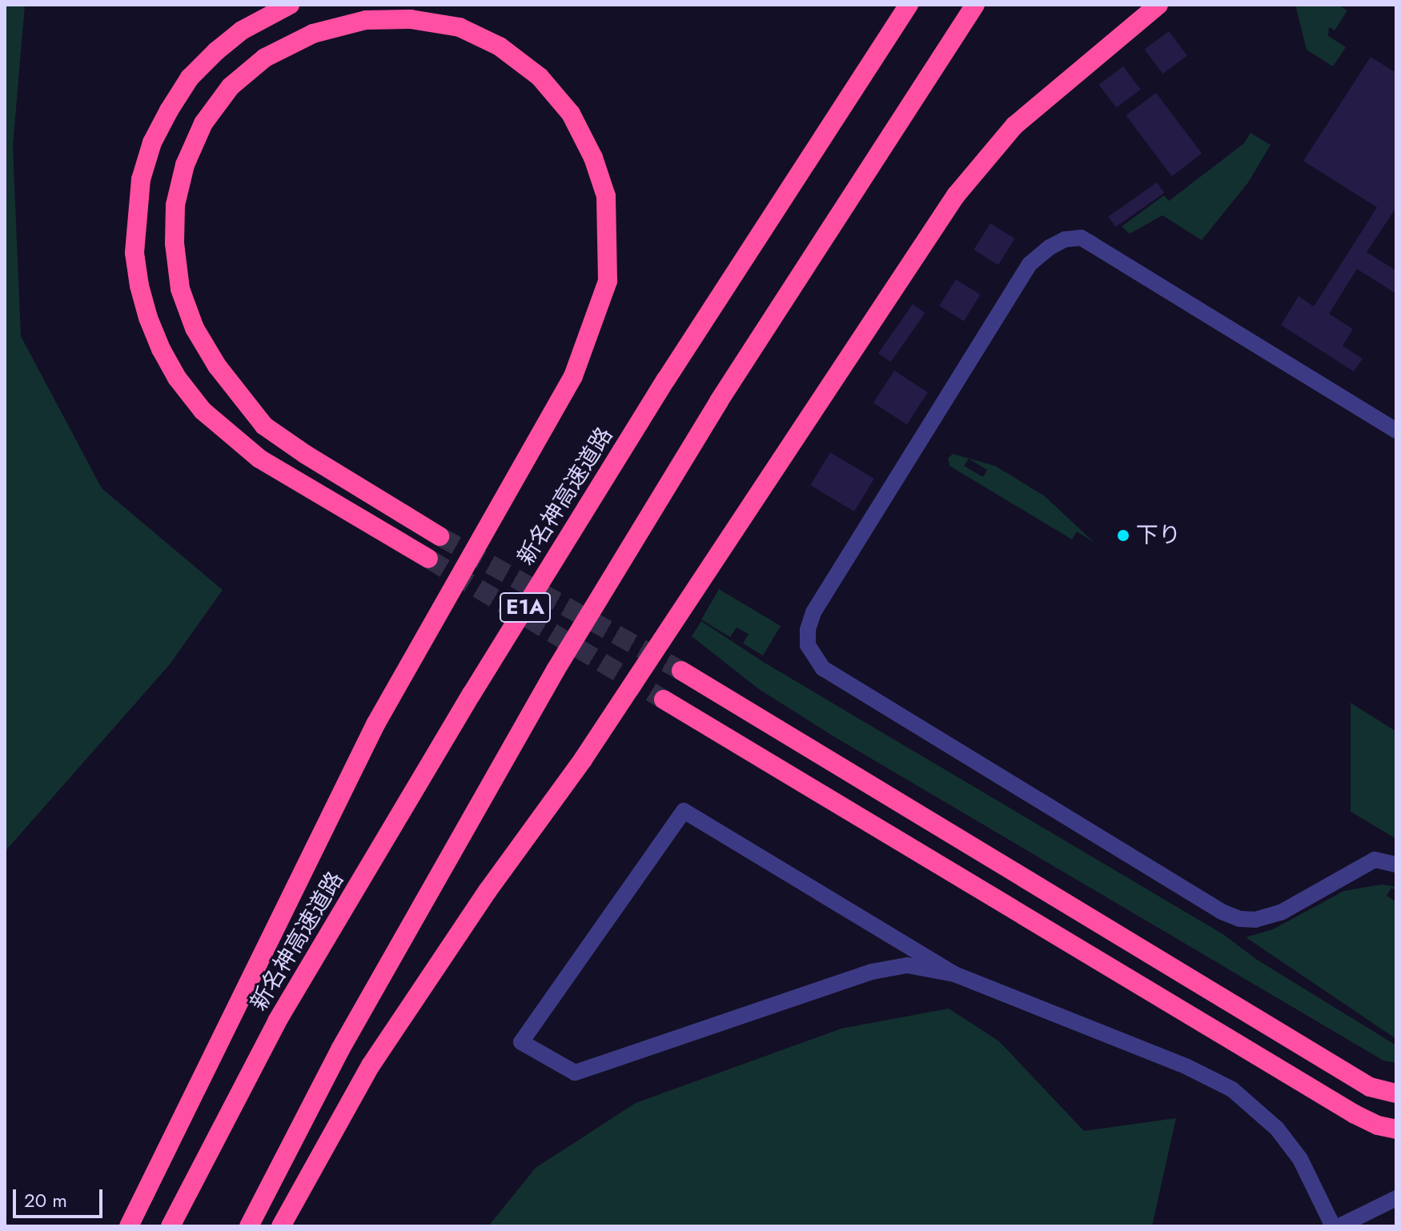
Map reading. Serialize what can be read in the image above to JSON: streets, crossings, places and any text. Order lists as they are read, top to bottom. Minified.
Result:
{"streets":{"highway":["新名神高速道路","E1A"]},"places":["下り"],"scale_bar":"20 m"}
